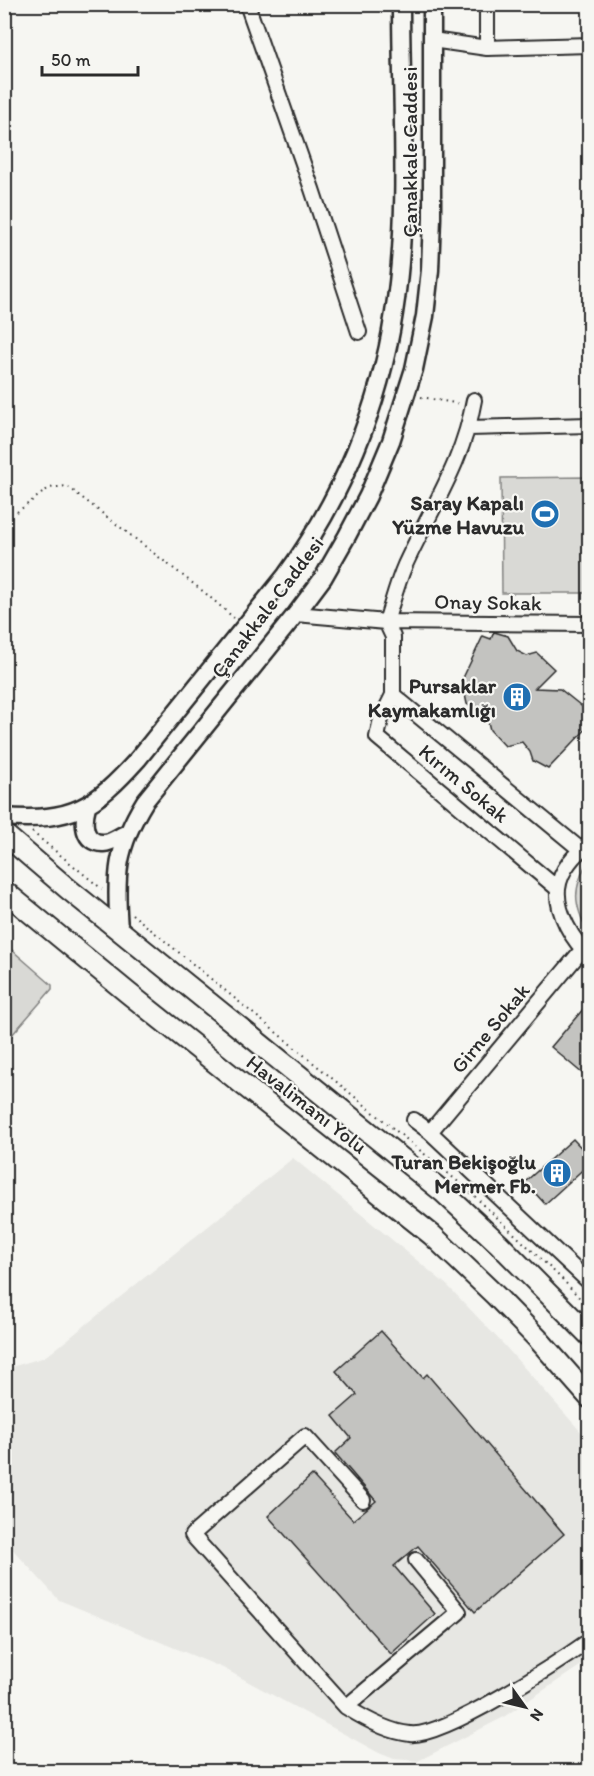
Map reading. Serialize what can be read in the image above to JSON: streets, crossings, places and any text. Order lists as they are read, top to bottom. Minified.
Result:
{"streets":{"highway":["Havalimanı Yolu"],"main road":["Çanakkale Caddesi"],"street":["Onay Sokak","Kırım Sokak","Girne Sokak"]},"crossings":[["Çanakkale Caddesi","Onay Sokak"],["Çanakkale Caddesi","Havalimanı Yolu"]],"places":{"sports":["Saray Kapalı Yüzme Havuzu"],"building":["Pursaklar Kaymakamlığı","Turan Bekişoğlu Mermer Fb."]},"scale_bar":"50 m","north":"bottom right"}
